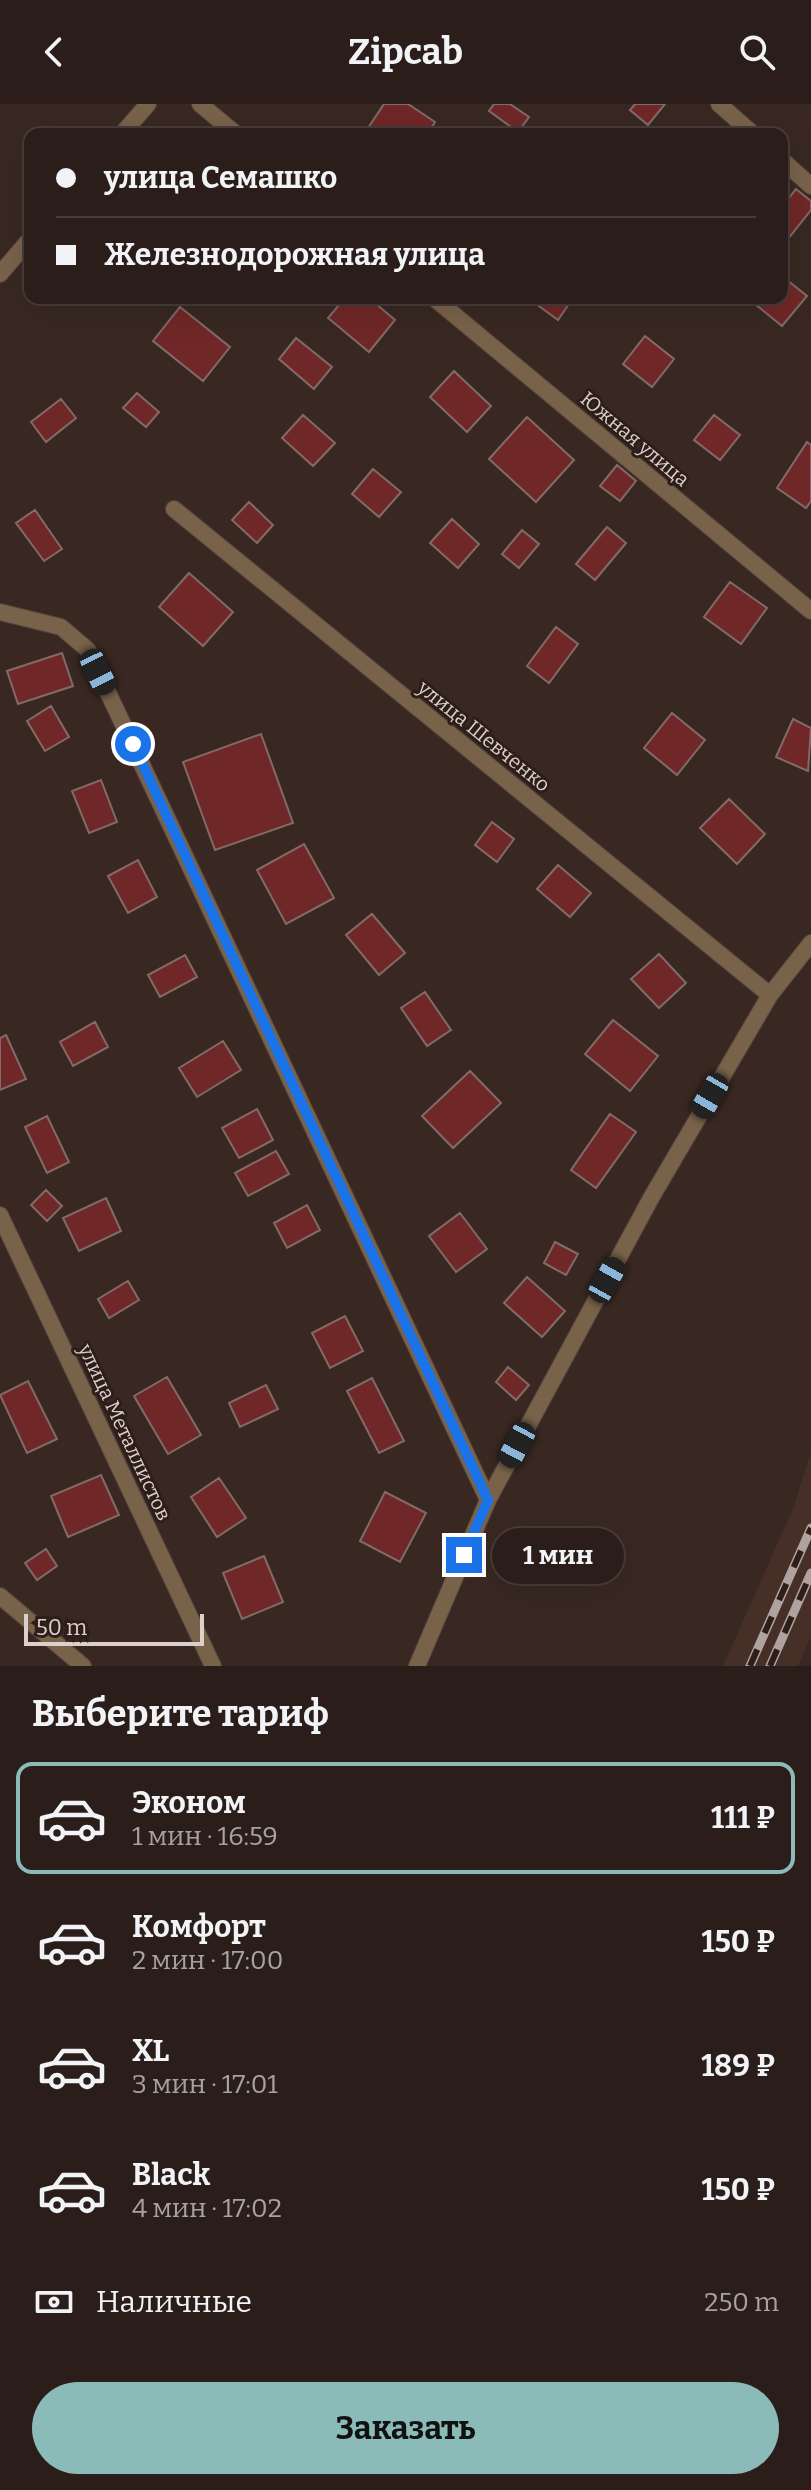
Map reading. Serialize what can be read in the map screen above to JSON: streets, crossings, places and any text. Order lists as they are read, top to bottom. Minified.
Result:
{"streets":{"street":["Южная улица","улица Шевченко","улица Металлистов"]},"scale_bar":"50 m","page":{"header":"Zipcab","banner":["улица Семашко","Железнодорожная улица"],"bubble":"1 мин","scale":"50 m","heading":"Выберите тариф","list":[{"name":"Эконом","note":"1 мин · 16:59","value":"111 ₽"},{"name":"Комфорт","note":"2 мин · 17:00","value":"150 ₽"},{"name":"XL","note":"3 мин · 17:01","value":"189 ₽"},{"name":"Black","note":"4 мин · 17:02","value":"150 ₽"}],"pay":["Наличные","250 m"],"buttons":"Заказать"}}
